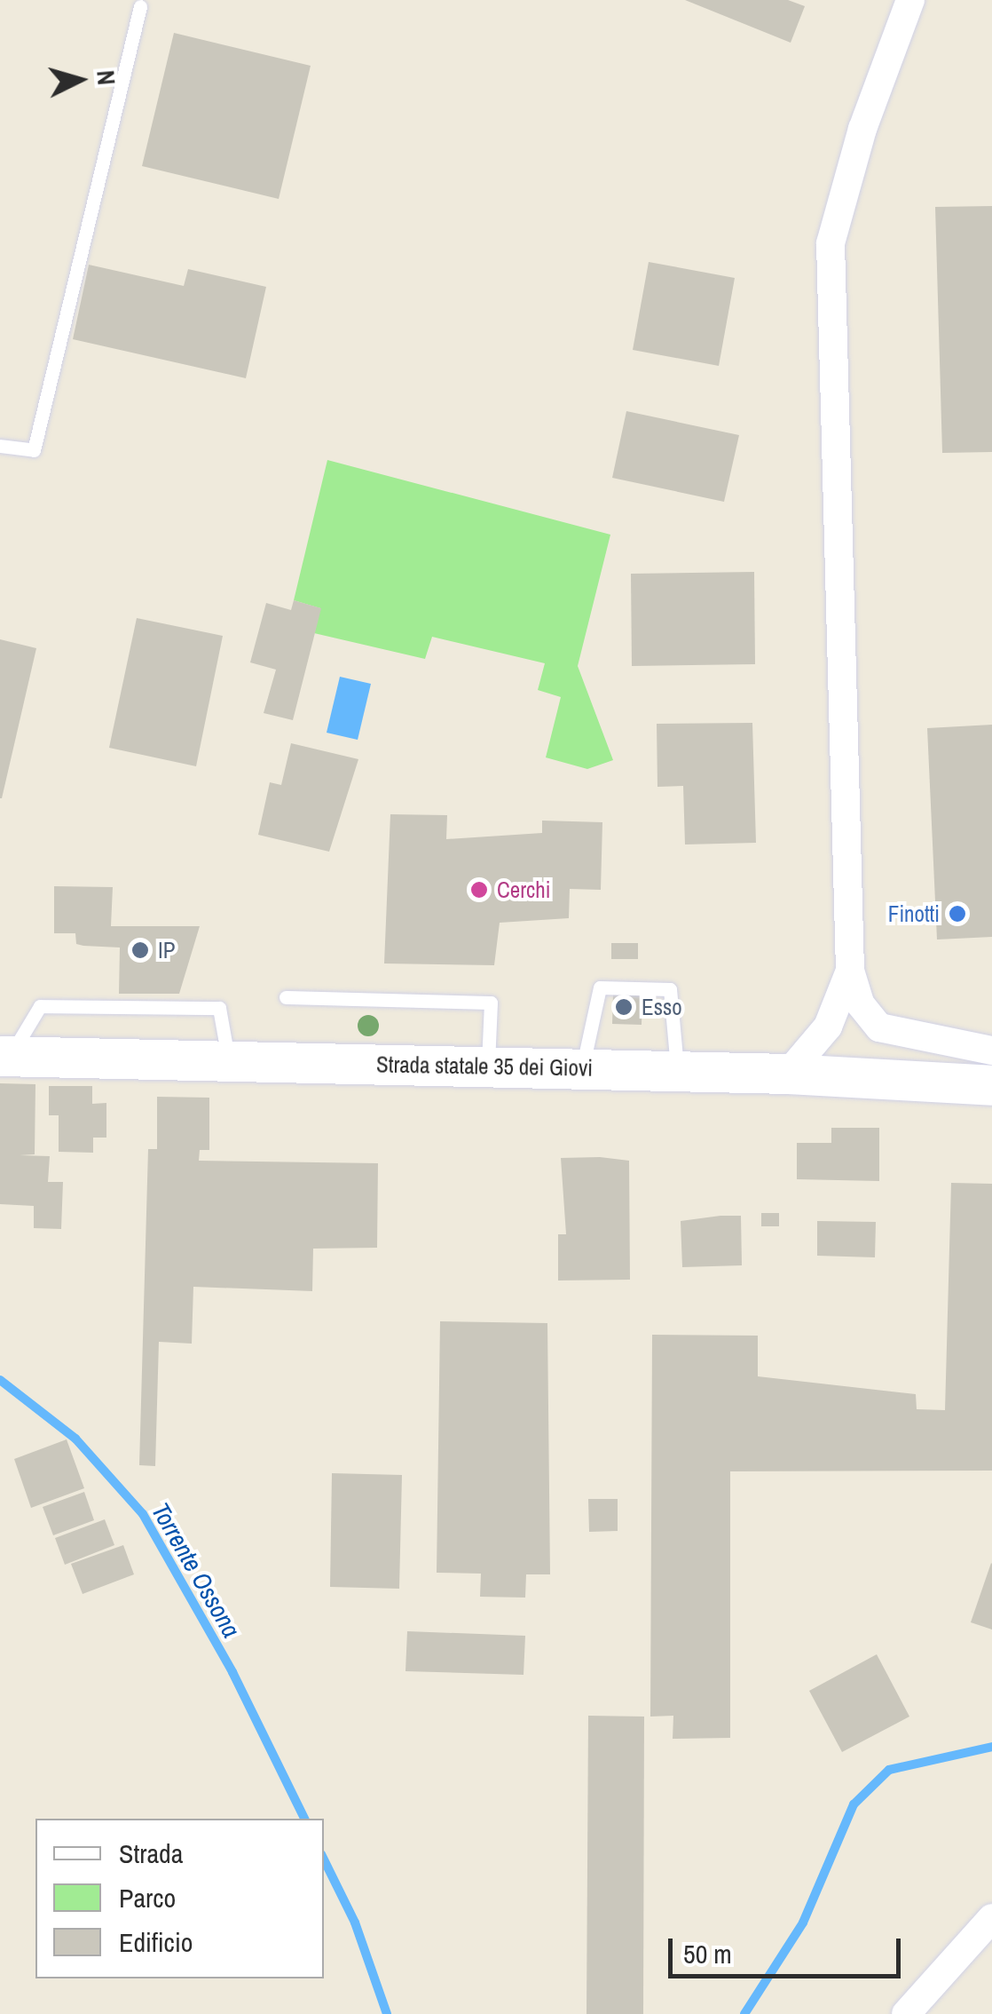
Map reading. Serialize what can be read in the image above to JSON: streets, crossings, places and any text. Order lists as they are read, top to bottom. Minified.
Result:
{"streets":{"main road":["Strada statale 35 dei Giovi"]},"water":["Torrente Ossona"],"places":["Cerchi","Finotti","IP","Esso"],"legend":["Strada","Parco","Edificio"],"scale_bar":"50 m","north":"right"}
